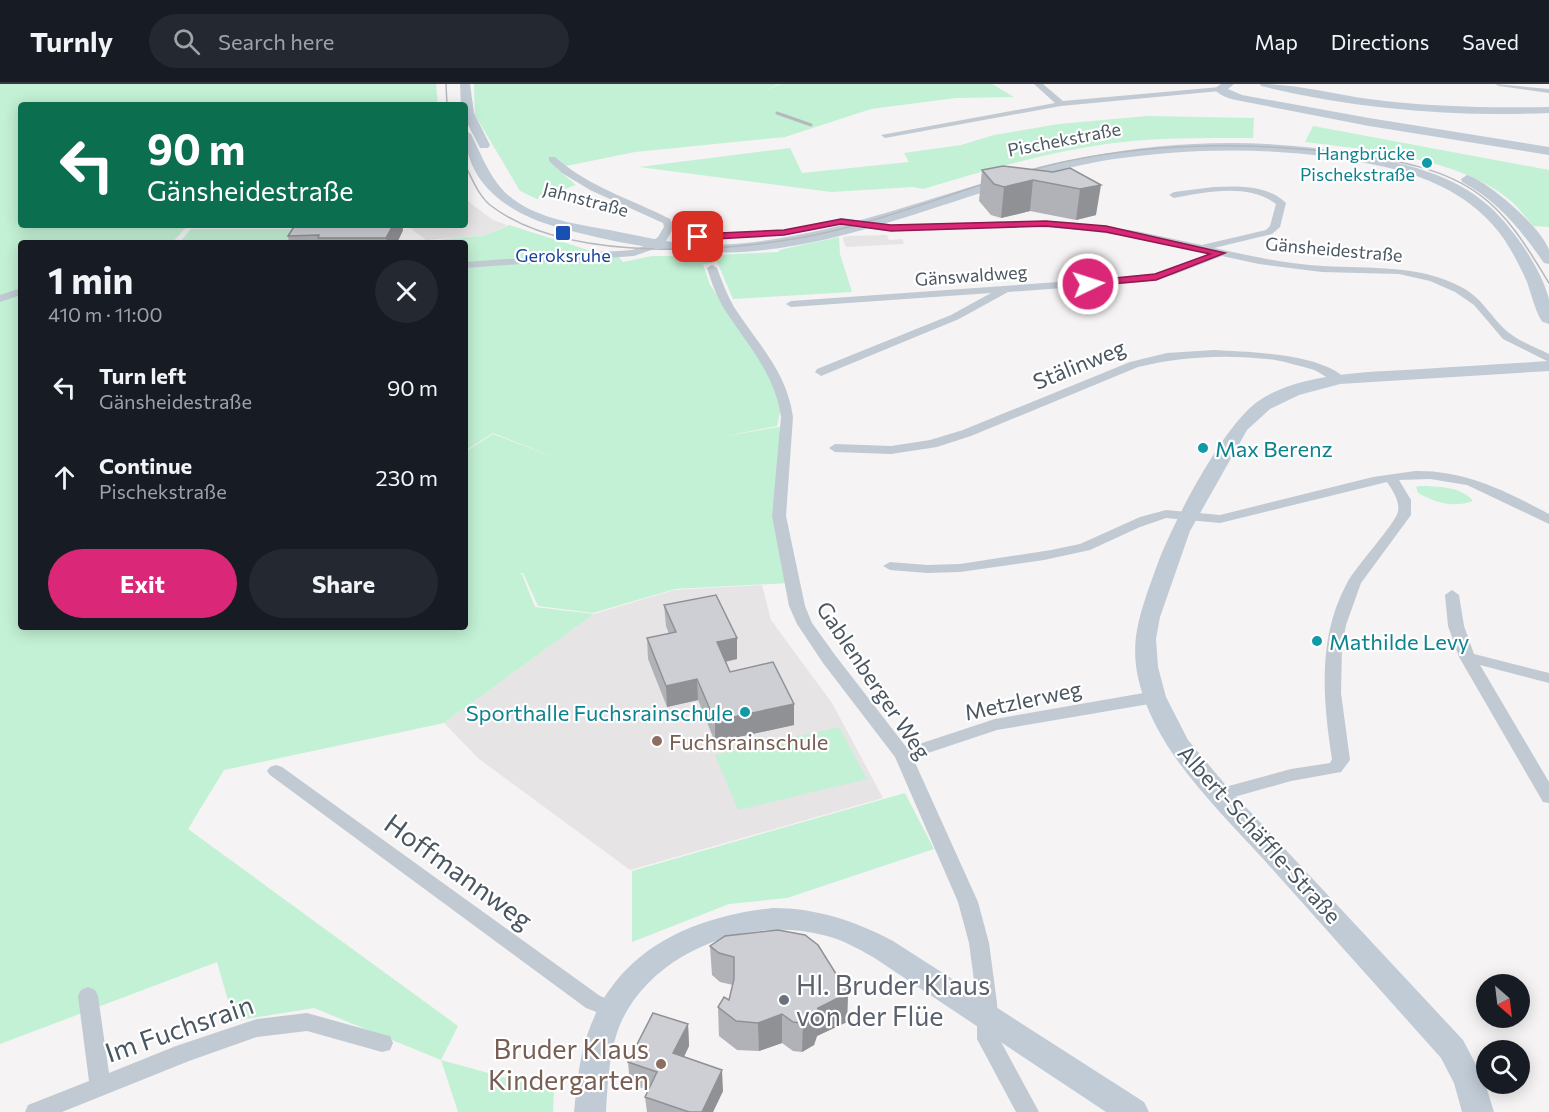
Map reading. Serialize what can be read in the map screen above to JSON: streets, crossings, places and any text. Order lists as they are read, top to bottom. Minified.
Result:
{"streets":{"main road":["Pischekstraße","Jahnstraße","Albert-Schäffle-Straße"],"street":["Gänsheidestraße","Gänswaldweg","Stälinweg","Gablenberger Weg","Metzlerweg","Hoffmannweg","Im Fuchsrain"]},"crossings":[["Pischekstraße","Jahnstraße"],["Pischekstraße","Gänsheidestraße"],["Gänsheidestraße","Gänswaldweg"],["Gänsheidestraße","Albert-Schäffle-Straße"],["Stälinweg","Albert-Schäffle-Straße"],["Gablenberger Weg","Metzlerweg"],["Metzlerweg","Albert-Schäffle-Straße"]],"places":{"other":["Hangbrücke Pischekstraße","Max Berenz","Mathilde Levy","Sporthalle Fuchsrainschule","Fuchsrainschule","Hl. Bruder Klaus von der Flüe","Bruder Klaus Kindergarten"],"transit":["Geroksruhe"]},"north":"bottom right","page":{"header":"Turnly","search":"Search here","nav":["Map","Directions","Saved"],"turn":["90 m","Gänsheidestraße"],"heading":["1 min","410 m · 11:00"],"list":[{"name":"Turn left","note":"Gänsheidestraße","value":"90 m"},{"name":"Continue","note":"Pischekstraße","value":"230 m"}],"buttons":["Exit","Share"]}}
